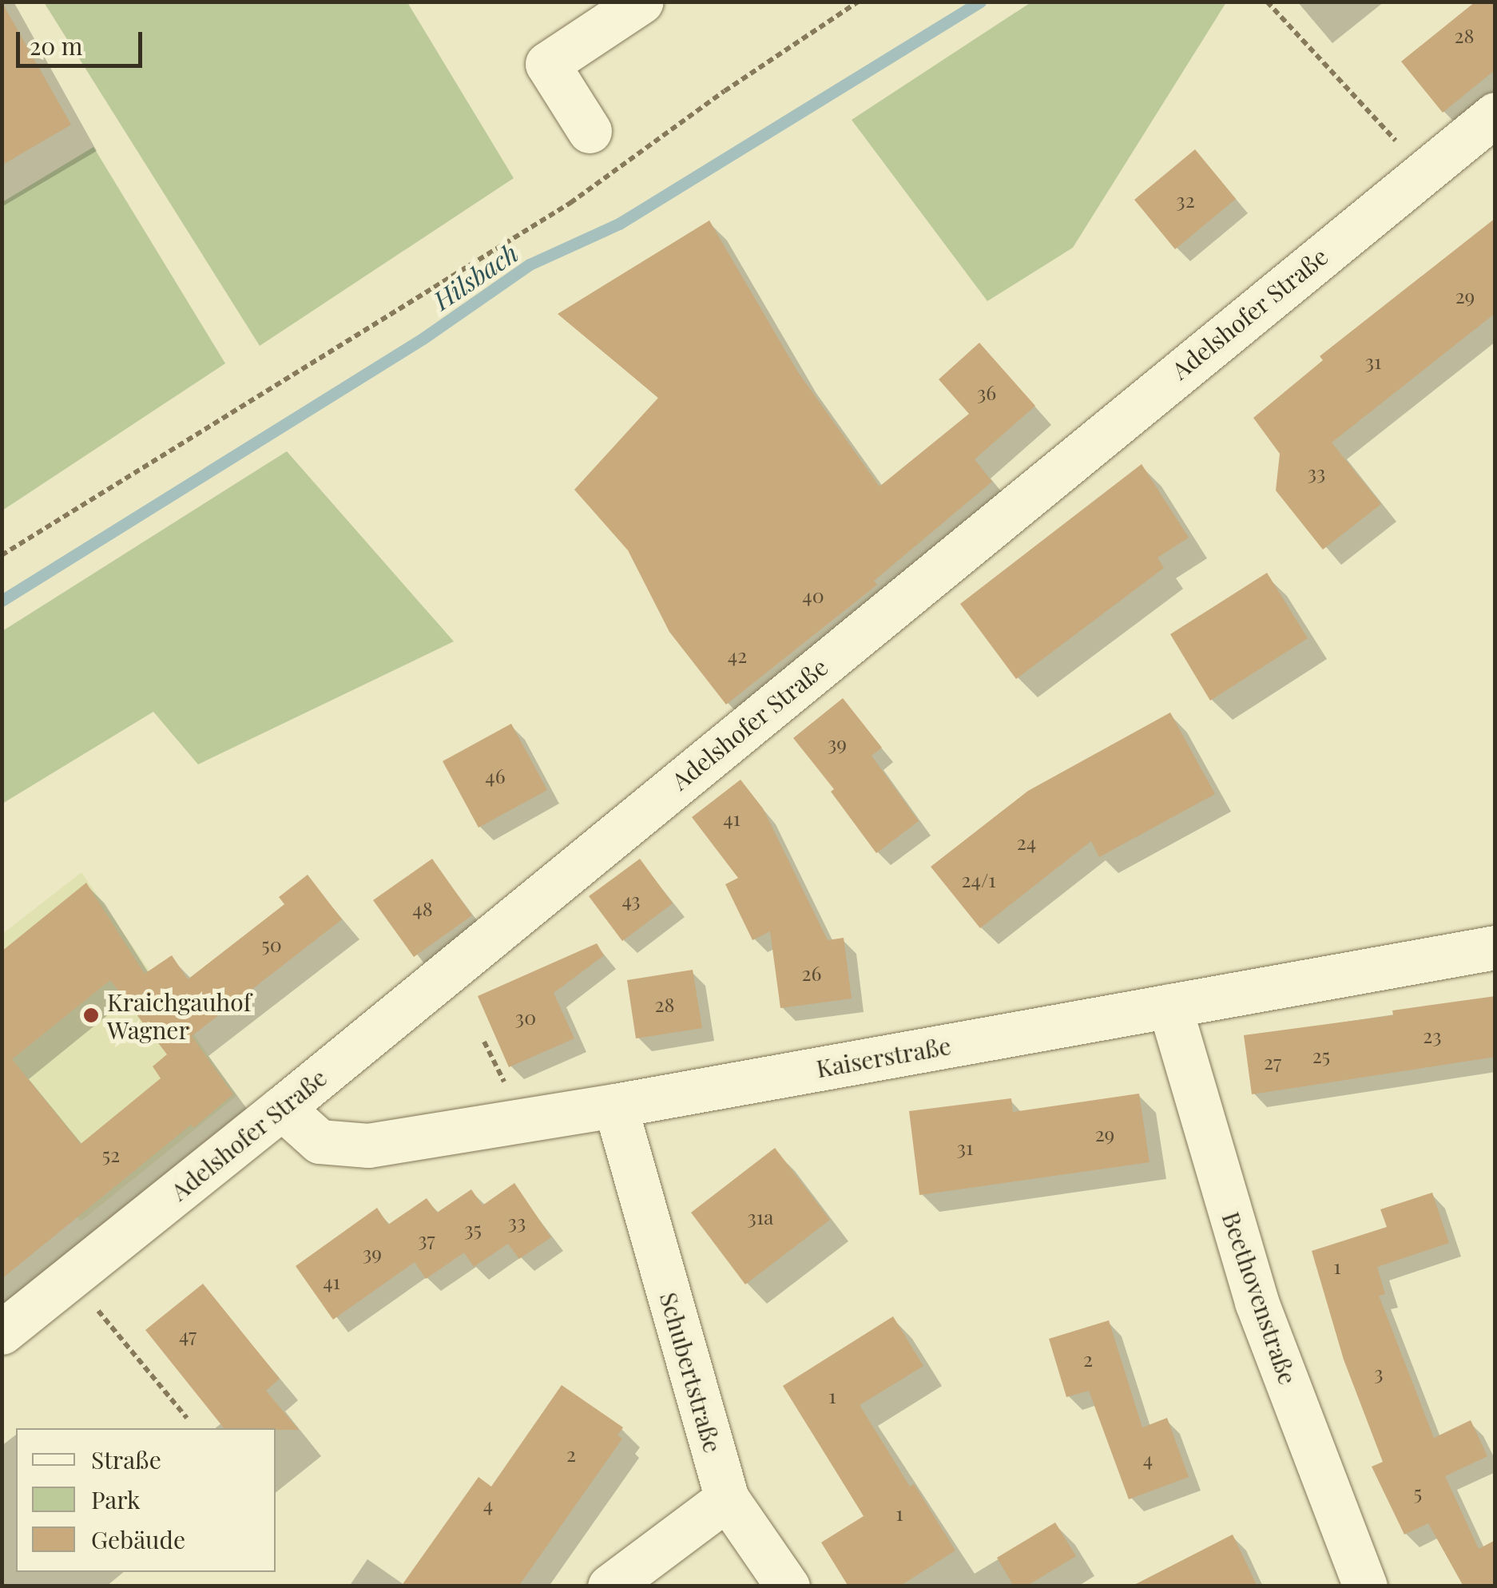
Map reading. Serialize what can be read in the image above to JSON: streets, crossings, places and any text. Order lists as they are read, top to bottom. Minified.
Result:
{"streets":{"street":["Adelshofer Straße","Kaiserstraße","Beethovenstraße","Schubertstraße"]},"crossings":[["Adelshofer Straße","Kaiserstraße"],["Kaiserstraße","Beethovenstraße"],["Kaiserstraße","Schubertstraße"]],"water":["Hilsbach"],"places":["Kraichgauhof Wagner"],"house_numbers":["28","32","29","31","36","33","40","42","39","46","41","24","24/1","43","48","50","26","28","30","23","25","27","29","31","52","31a","33","35","37","39","1","41","47","2","3","1","2","4","5","4","1"],"legend":["Straße","Park","Gebäude"],"scale_bar":"20 m"}
